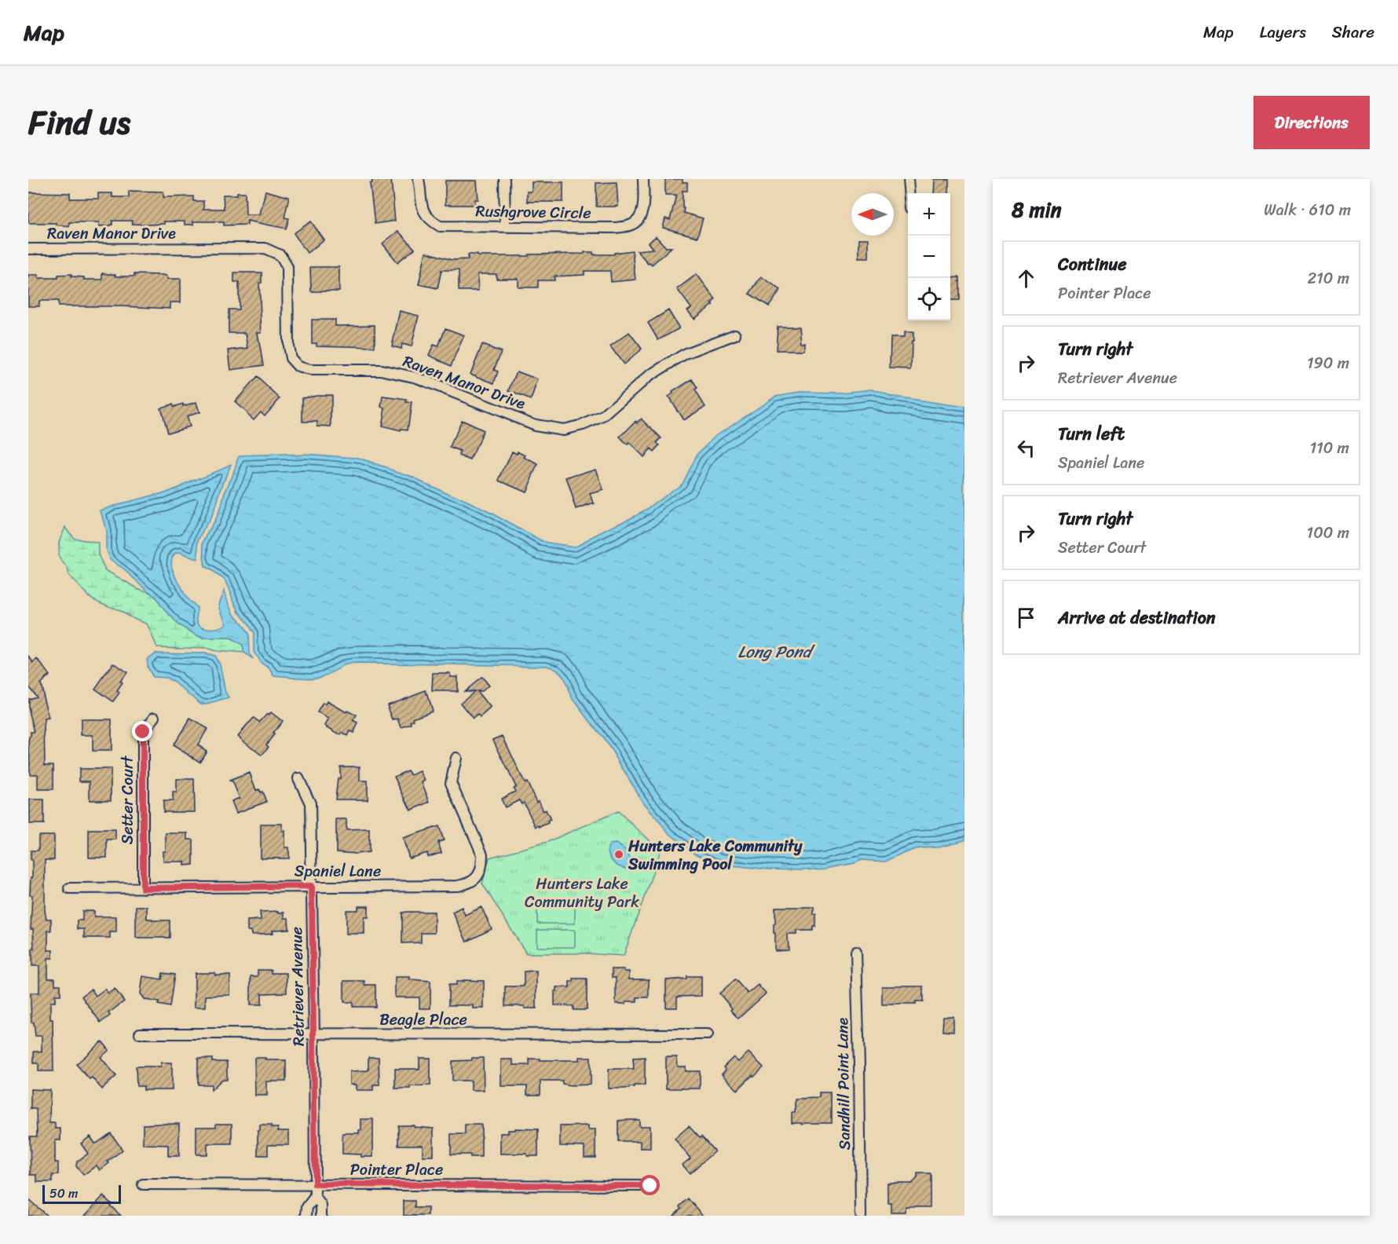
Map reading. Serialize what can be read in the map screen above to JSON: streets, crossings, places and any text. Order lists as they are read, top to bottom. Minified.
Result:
{"streets":{"street":["Rushgrove Circle","Raven Manor Drive","Setter Court","Spaniel Lane","Retriever Avenue","Beagle Place","Sandhill Point Lane","Pointer Place"]},"crossings":[["Setter Court","Spaniel Lane"],["Spaniel Lane","Retriever Avenue"],["Retriever Avenue","Beagle Place"],["Retriever Avenue","Pointer Place"]],"water":["Long Pond"],"parks":["Hunters Lake Community Park"],"places":["Hunters Lake Community Swimming Pool"],"scale_bar":"50 m","north":"left","page":{"header":"Map","nav":["Map","Layers","Share"],"title":"Find us","buttons":"Directions","heading":["8 min","Walk · 610 m"],"map_buttons":["+","−"],"list":[["Continue","Pointer Place","210 m"],["Turn right","Retriever Avenue","190 m"],["Turn left","Spaniel Lane","110 m"],["Turn right","Setter Court","100 m"],"Arrive at destination"],"scale":"50 m"}}
